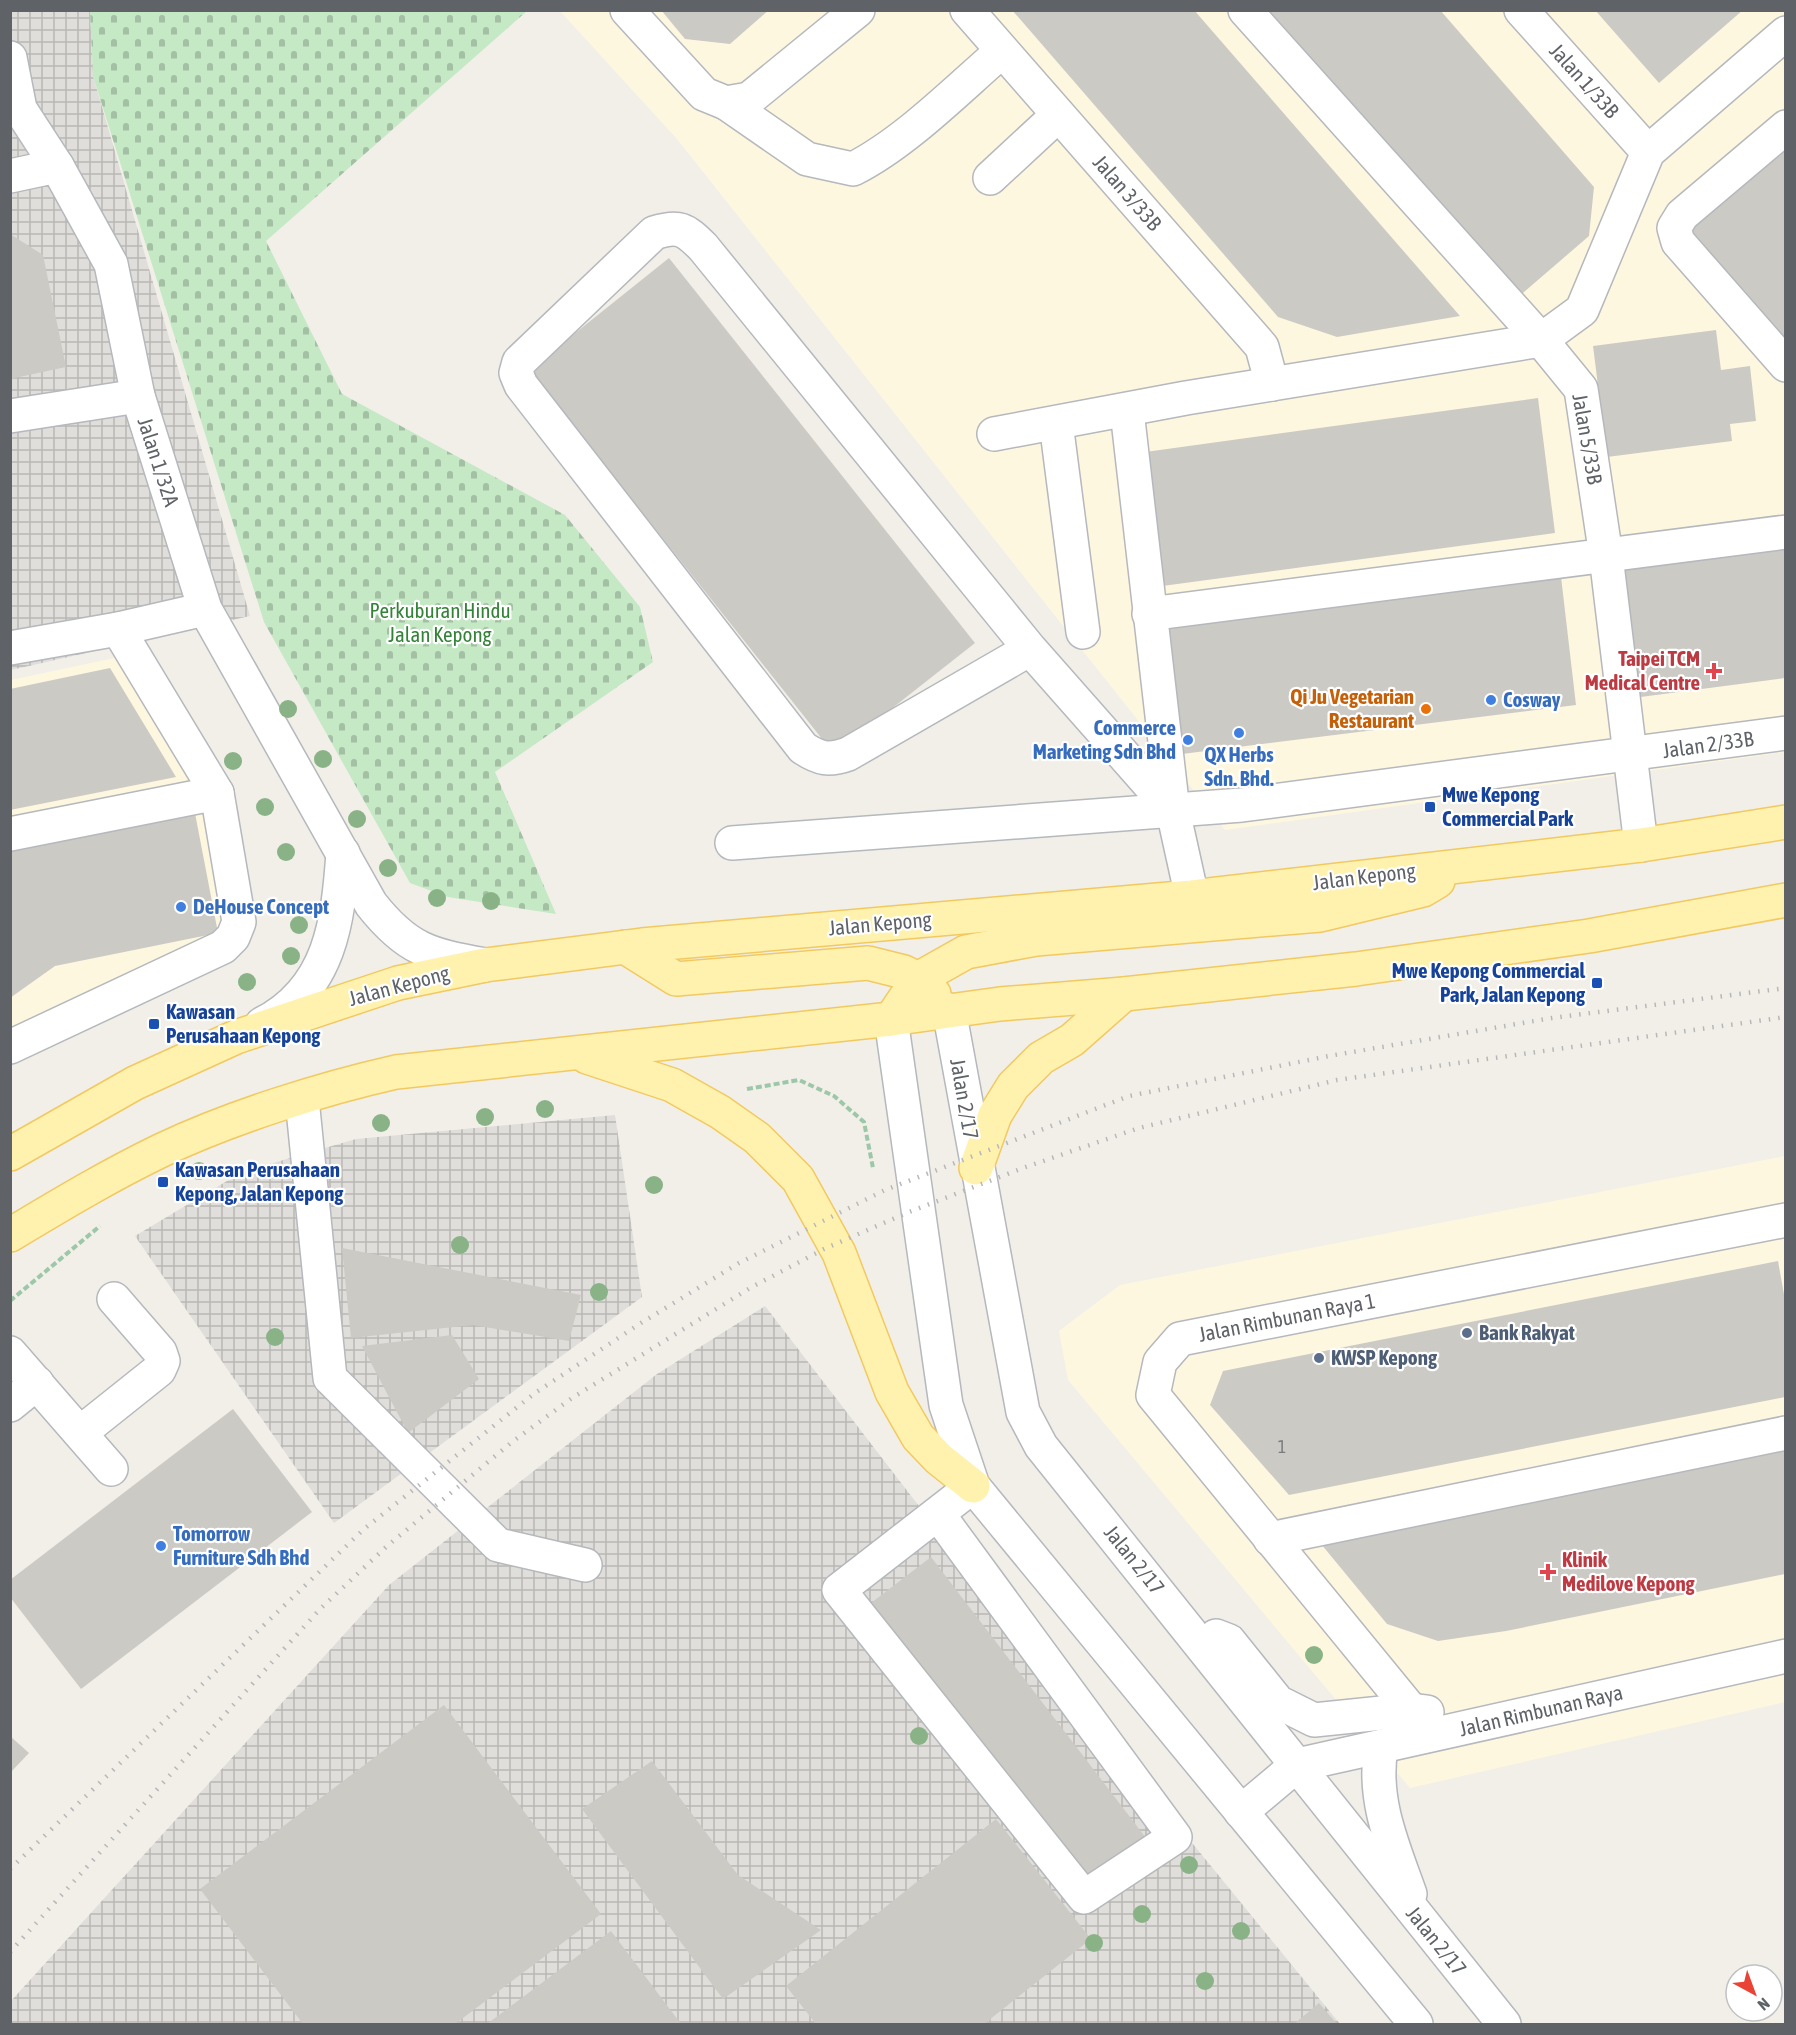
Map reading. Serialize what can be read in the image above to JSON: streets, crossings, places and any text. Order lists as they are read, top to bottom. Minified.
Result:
{"streets":{"main road":["Jalan Kepong"],"street":["Jalan 1/33B","Jalan 3/33B","Jalan 5/33B","Jalan 1/32A","Jalan 2/33B","Jalan 2/17","Jalan Rimbunan Raya 1","Jalan Rimbunan Raya"]},"crossings":[["Jalan 5/33B","Jalan 2/33B"],["Jalan 5/33B","Jalan Kepong"],["Jalan 1/32A","Jalan Kepong"],["Jalan 2/17","Jalan Rimbunan Raya"]],"parks":["Perkuburan Hindu Jalan Kepong"],"places":{"health":["Taipei TCM Medical Centre","Klinik Medilove Kepong"],"other":["Cosway","Qi Ju Vegetarian Restaurant","QX Herbs Sdn. Bhd.","Commerce Marketing Sdn Bhd","DeHouse Concept","Bank Rakyat","KWSP Kepong","Tomorrow Furniture Sdh Bhd"],"transit":["Mwe Kepong Commercial Park","Mwe Kepong Commercial Park, Jalan Kepong","Kawasan Perusahaan Kepong","Kawasan Perusahaan Kepong, Jalan Kepong"]},"house_numbers":["1"],"north":"bottom right"}
